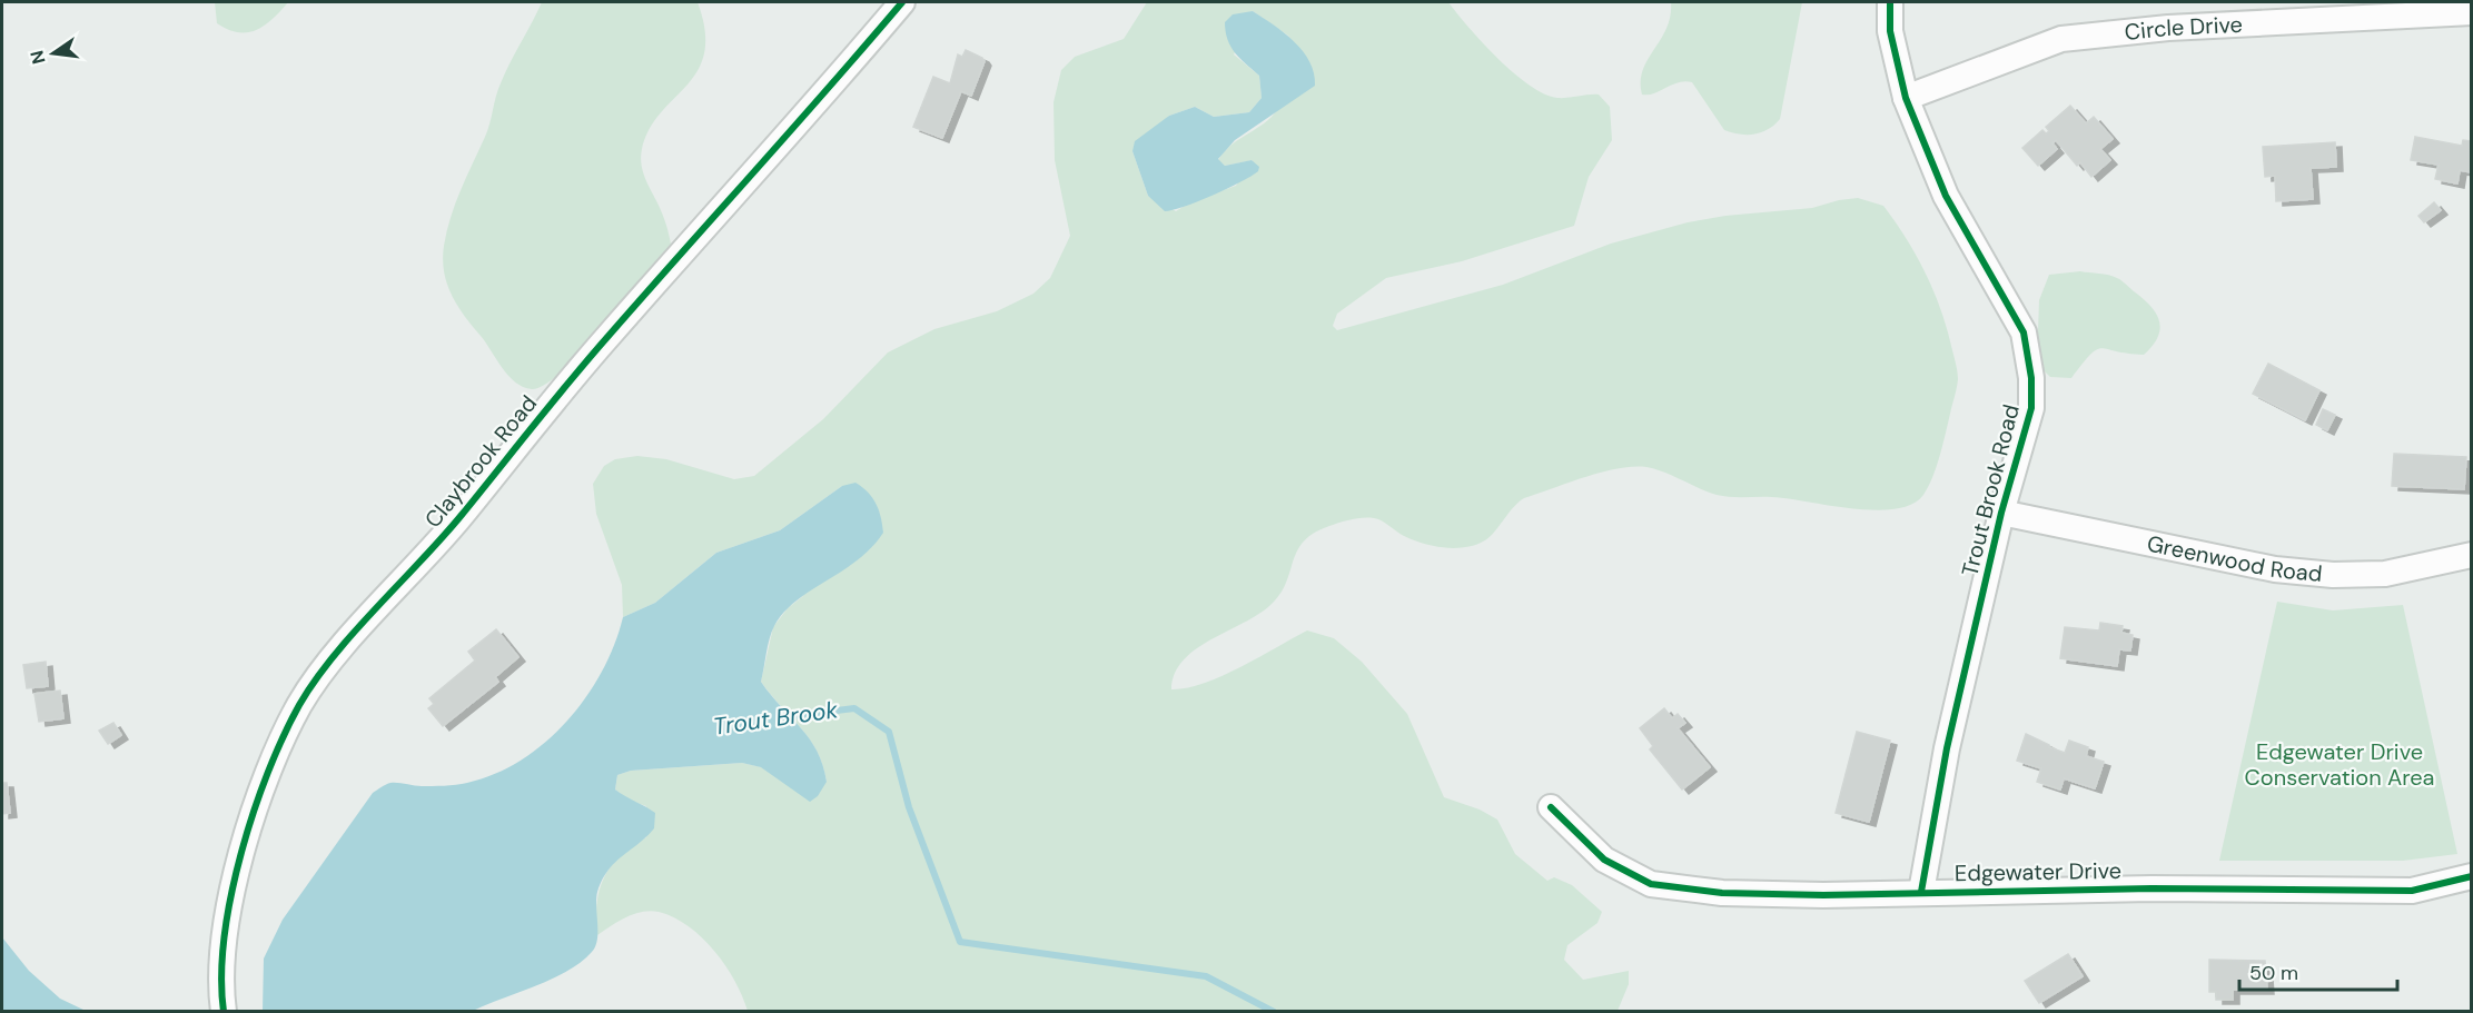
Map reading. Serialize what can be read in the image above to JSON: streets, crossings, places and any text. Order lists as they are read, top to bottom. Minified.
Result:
{"streets":{"street":["Circle Drive","Claybrook Road","Trout Brook Road","Greenwood Road","Edgewater Drive"]},"crossings":[["Circle Drive","Trout Brook Road"],["Trout Brook Road","Greenwood Road"],["Trout Brook Road","Edgewater Drive"]],"water":["Trout Brook"],"parks":["Edgewater Drive Conservation Area"],"scale_bar":"50 m","north":"left"}
